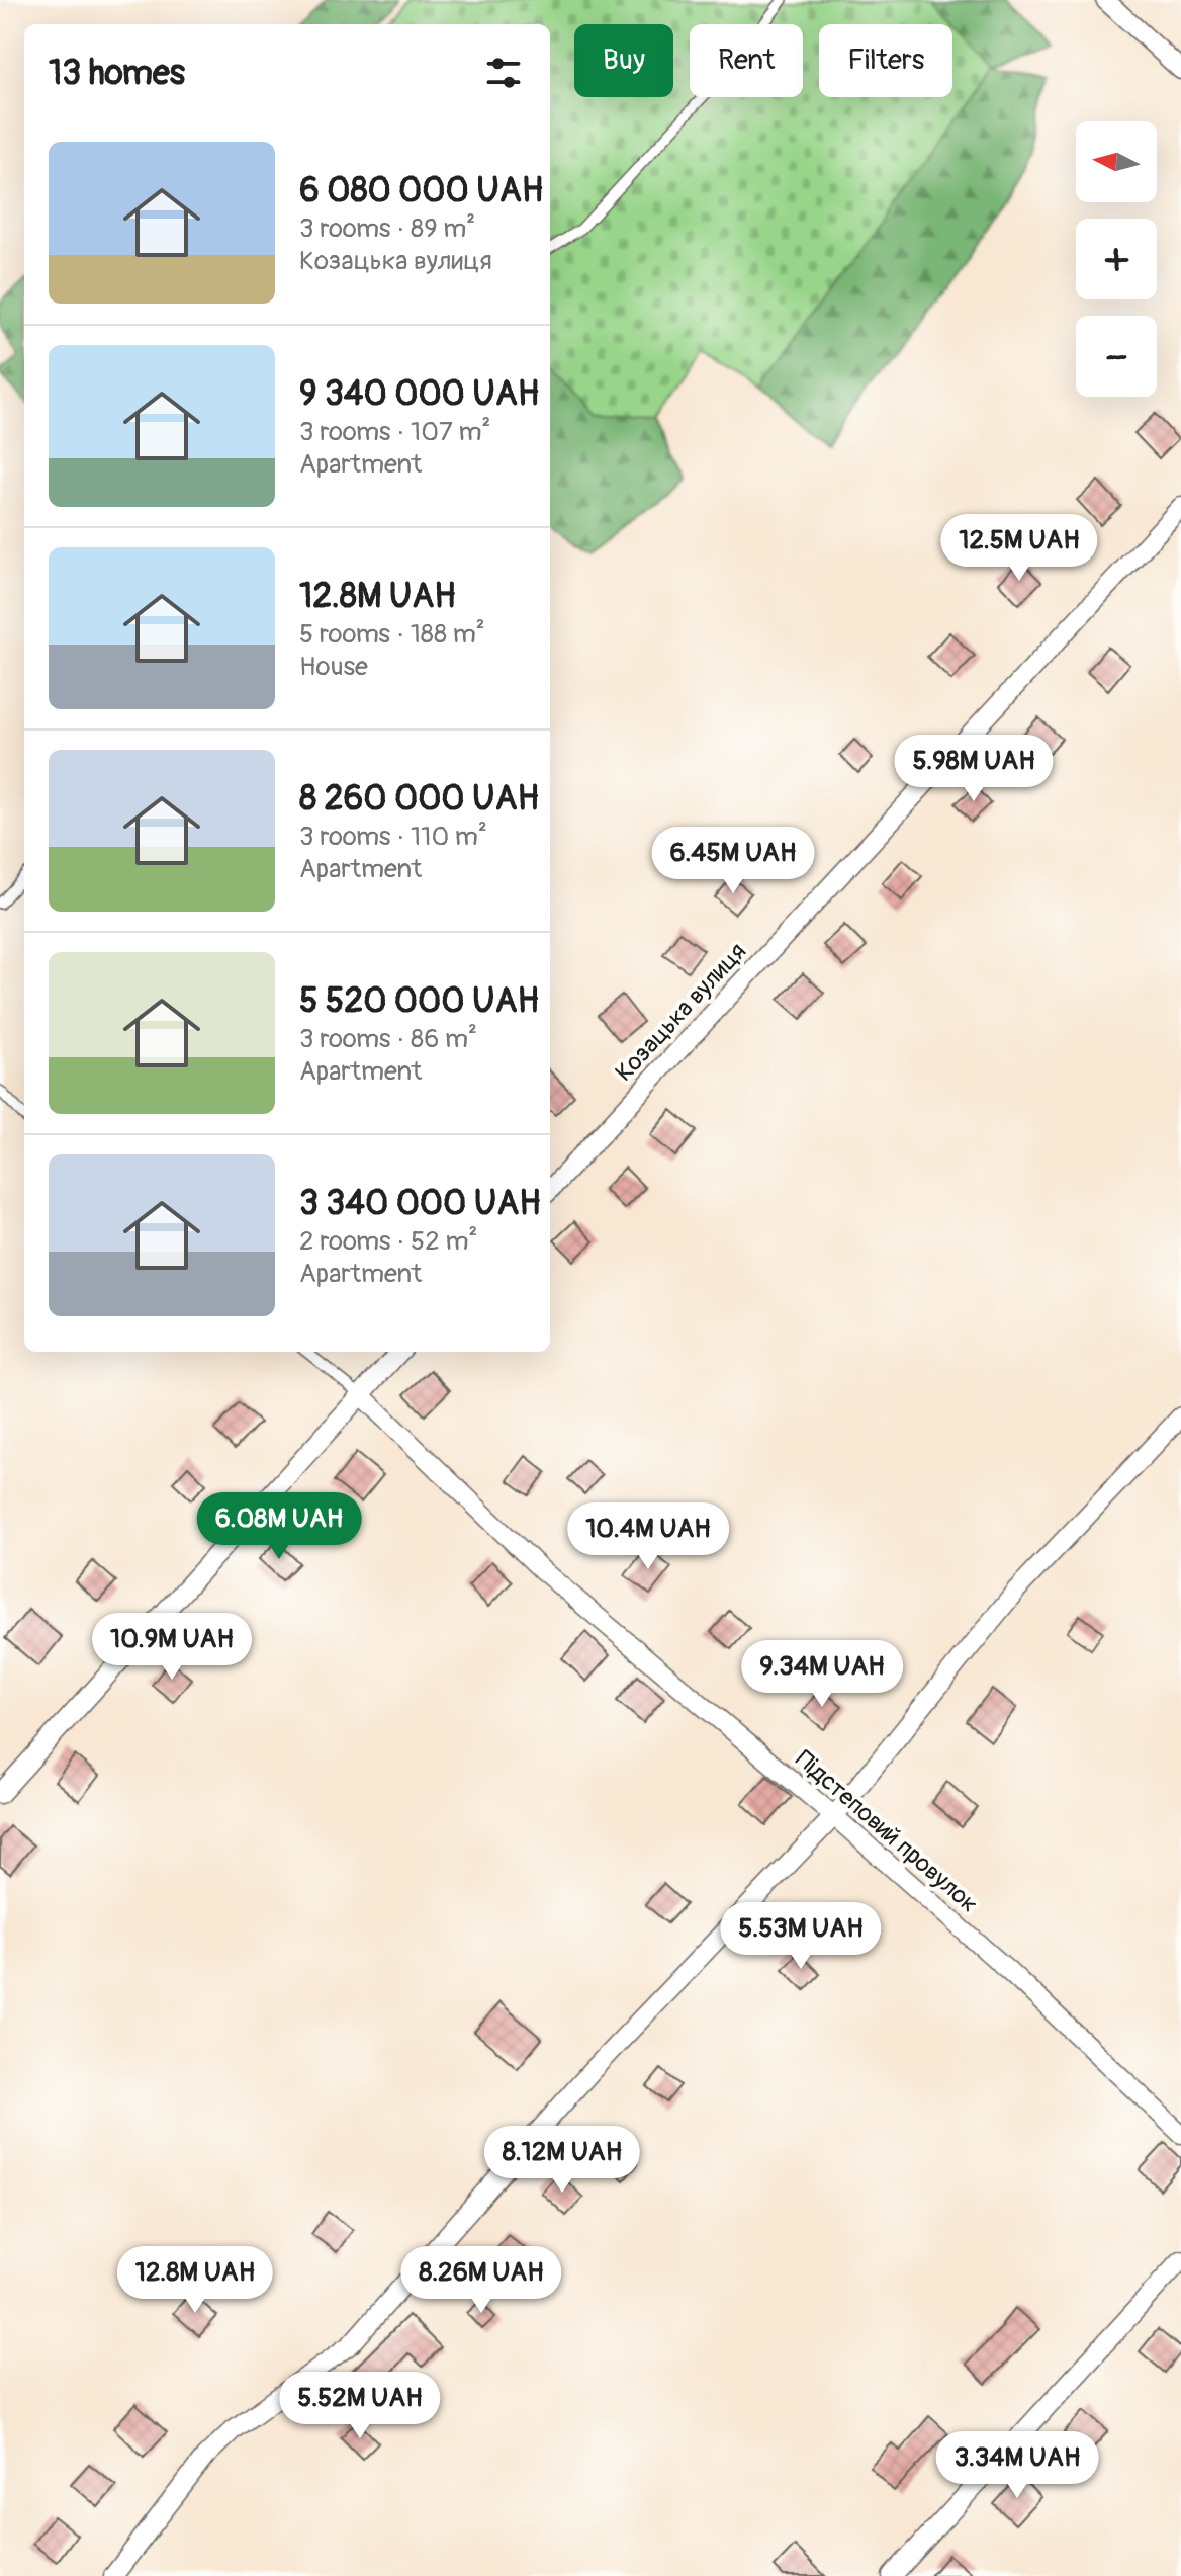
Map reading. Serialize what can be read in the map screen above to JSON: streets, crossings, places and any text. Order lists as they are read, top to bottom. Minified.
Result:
{"streets":{"street":["Козацька вулиця","Підстеповий провулок"]},"north":"left","page":{"chip":["Buy","Rent","Filters"],"heading":"13 homes","map_buttons":["+","−"],"list":[{"name":"6 080 000 UAH","note":"3 rooms · 89 m² · Козацька вулиця"},{"name":"9 340 000 UAH","note":"3 rooms · 107 m² · Apartment"},{"name":"12.8M UAH","note":"5 rooms · 188 m² · House"},{"name":"8 260 000 UAH","note":"3 rooms · 110 m² · Apartment"},{"name":"5 520 000 UAH","note":"3 rooms · 86 m² · Apartment"},{"name":"3 340 000 UAH","note":"2 rooms · 52 m² · Apartment"}],"price":["12.5M UAH","5.98M UAH","6.45M UAH","6.08M UAH","10.4M UAH","10.9M UAH","9.34M UAH","5.53M UAH","8.12M UAH","12.8M UAH","8.26M UAH","5.52M UAH","3.34M UAH"]}}
